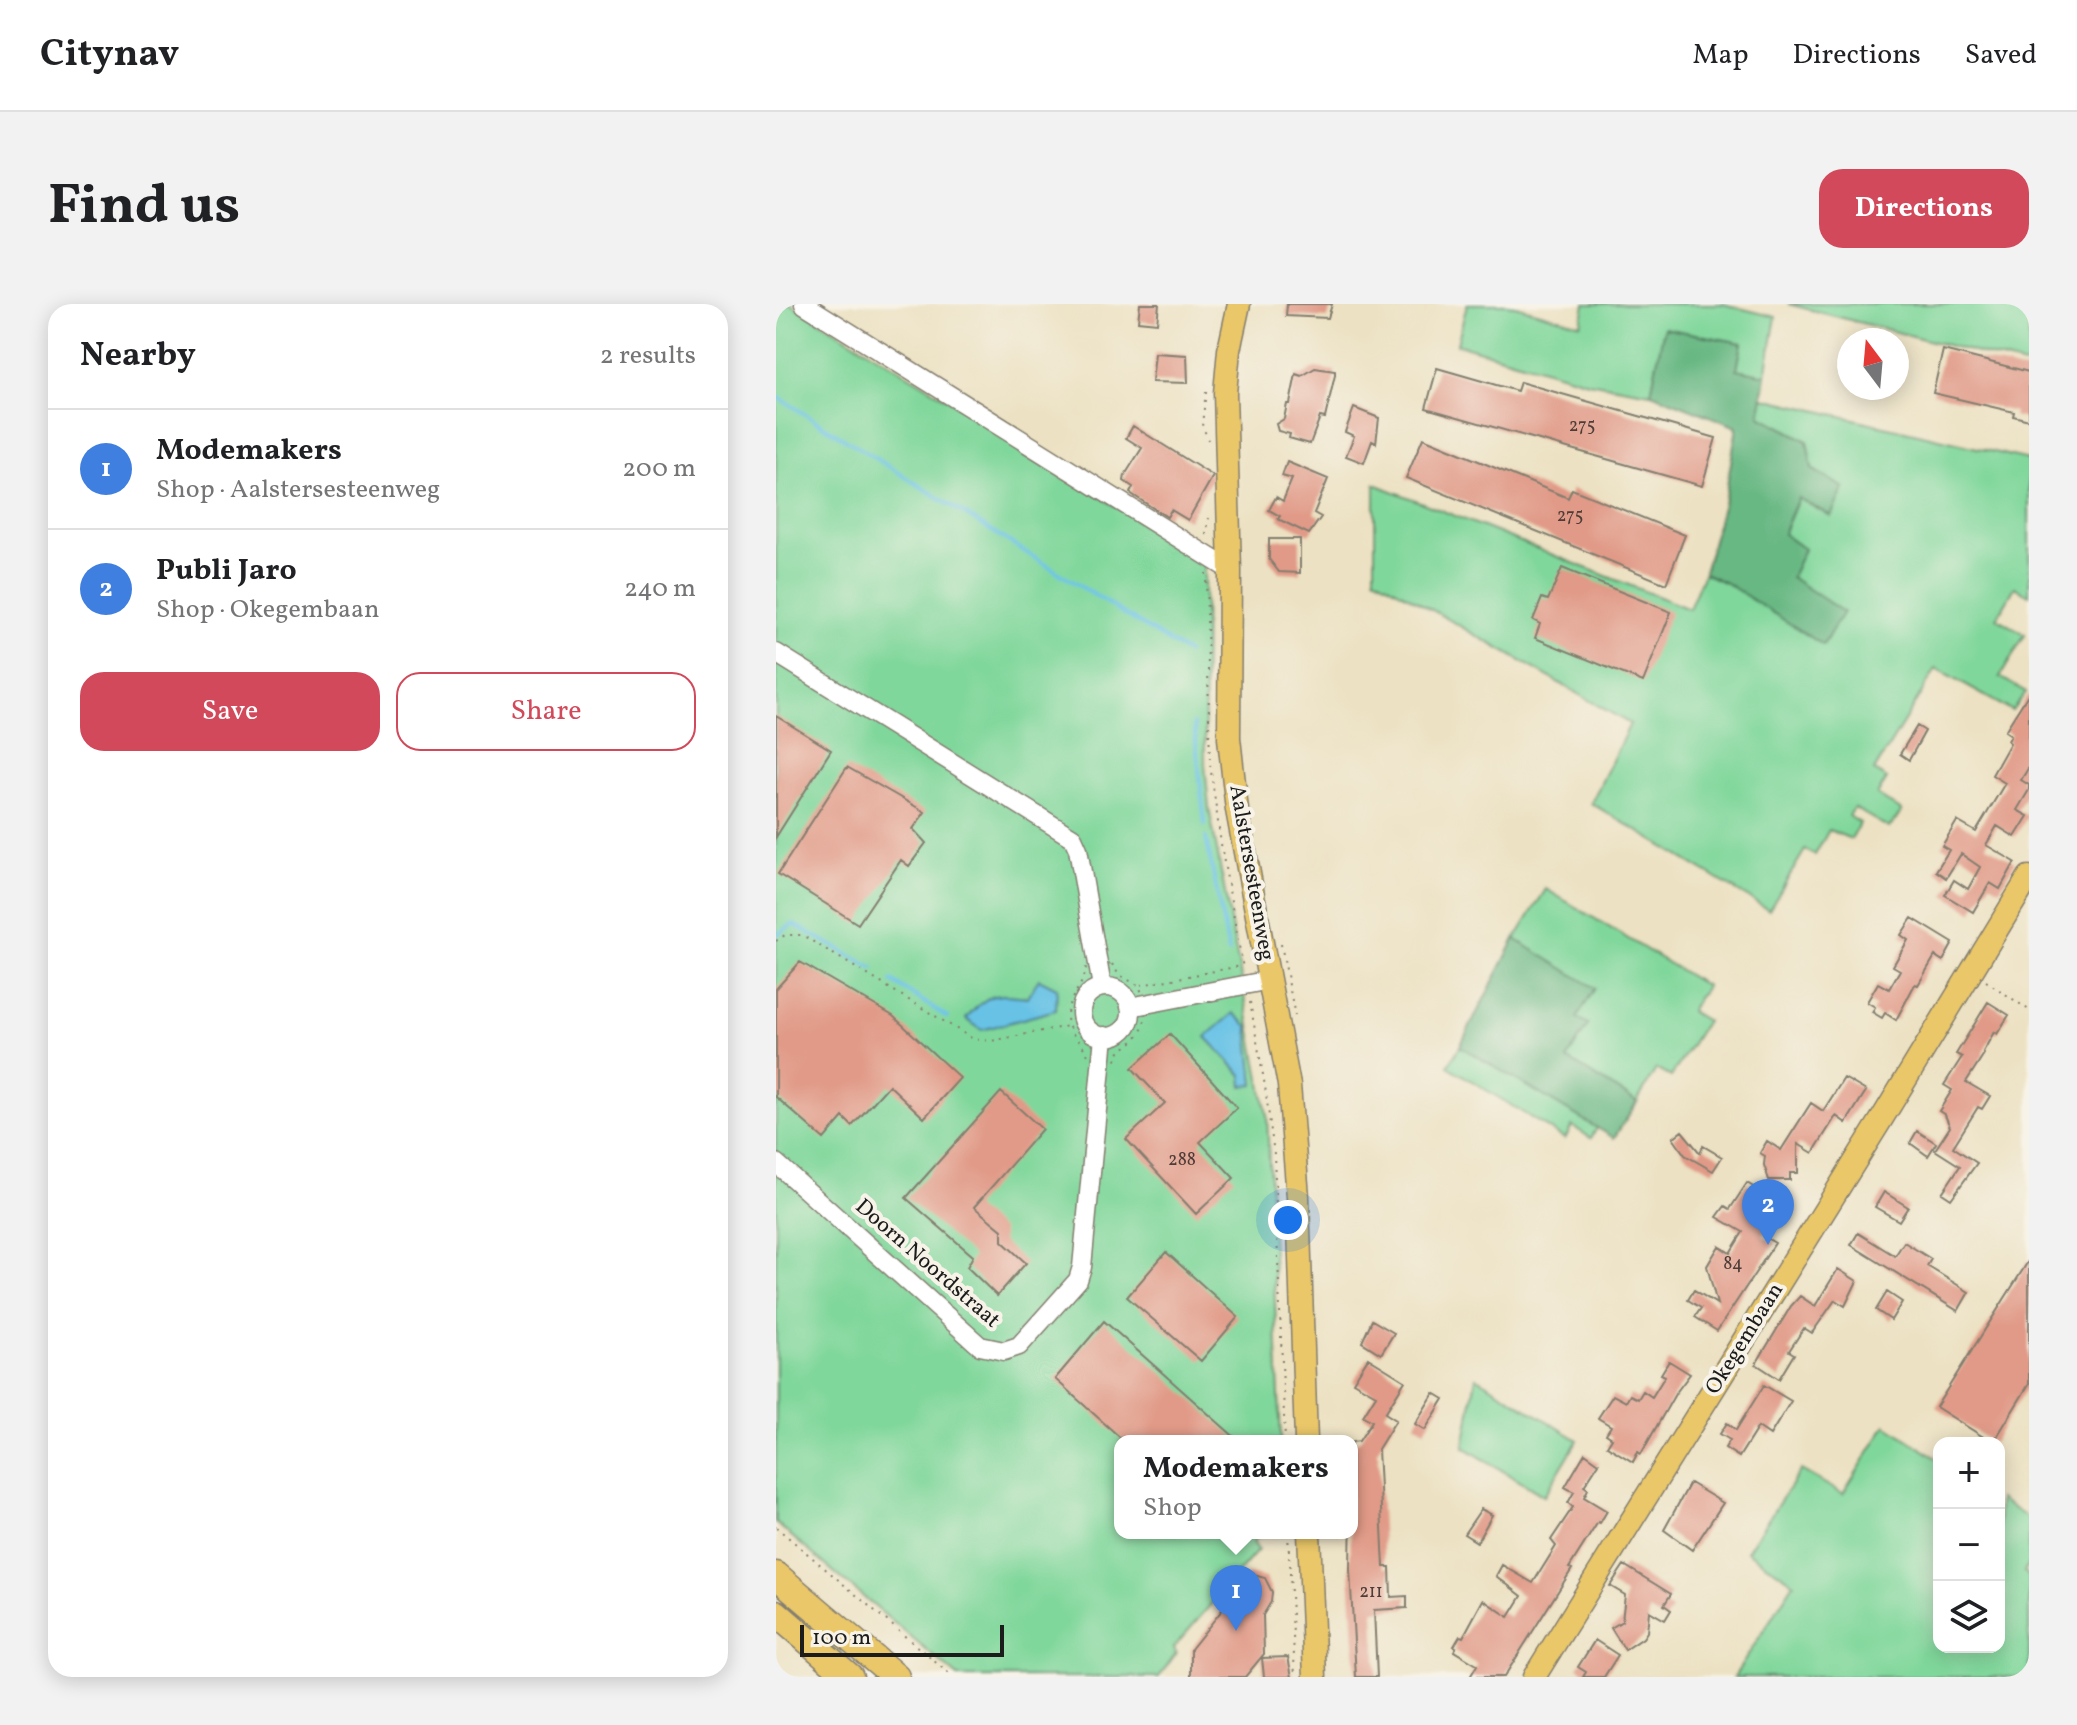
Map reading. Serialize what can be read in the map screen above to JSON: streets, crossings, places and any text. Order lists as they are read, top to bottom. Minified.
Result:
{"streets":{"main road":["Aalstersesteenweg","Okegembaan"],"street":["Doorn Noordstraat"]},"house_numbers":["275","275","288","84","211"],"scale_bar":"100 m","north":"top","page":{"header":"Citynav","nav":["Map","Directions","Saved"],"title":"Find us","buttons":["Directions",["Save","Share"]],"heading":["Nearby","2 results"],"list":[{"mark":"1","name":"Modemakers","note":"Shop · Aalstersesteenweg","value":"200 m"},{"mark":"2","name":"Publi Jaro","note":"Shop · Okegembaan","value":"240 m"}],"pins":["2","1"],"popup":["Modemakers","Shop"],"map_buttons":["+","−"],"scale":"100 m"}}
